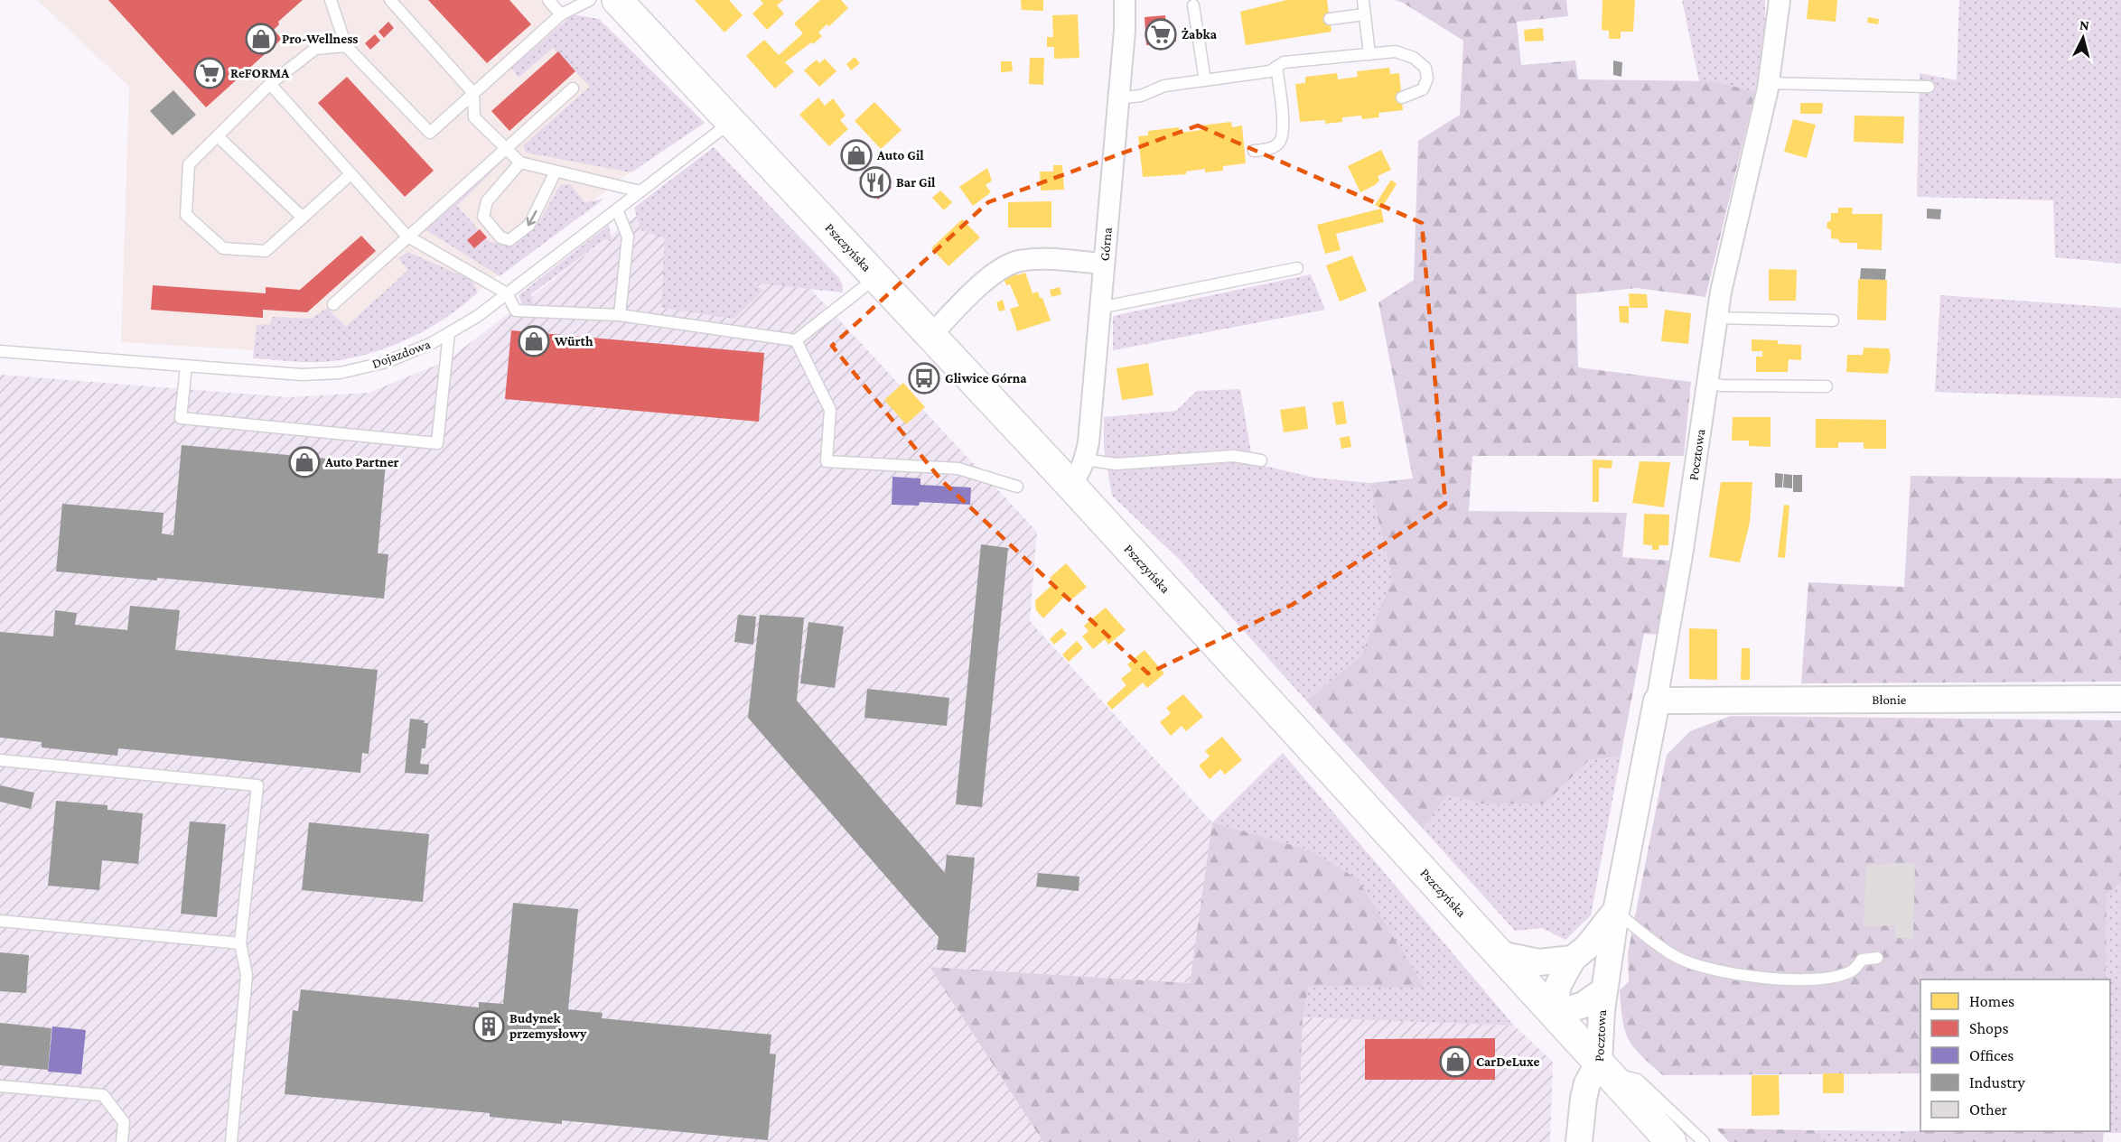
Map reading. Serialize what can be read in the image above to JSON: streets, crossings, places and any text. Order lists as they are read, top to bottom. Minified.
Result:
{"streets":{"main road":["Pszczyńska"],"street":["Górna","Pocztowa","Błonie"],"lane":["Dojazdowa"]},"crossings":[["Górna","Pszczyńska"],["Pszczyńska","Dojazdowa"],["Pszczyńska","Pocztowa"],["Pocztowa","Błonie"]],"places":{"supermarket":["Żabka","ReFORMA"],"shop":["Pro-Wellness","Auto Gil","Würth","Auto Partner","CarDeLuxe"],"restaurant":["Bar Gil"],"bus stop":["Gliwice Górna"],"building":["Budynek przemysłowy"]},"legend":["Homes","Shops","Offices","Industry","Other"],"north":"top"}
